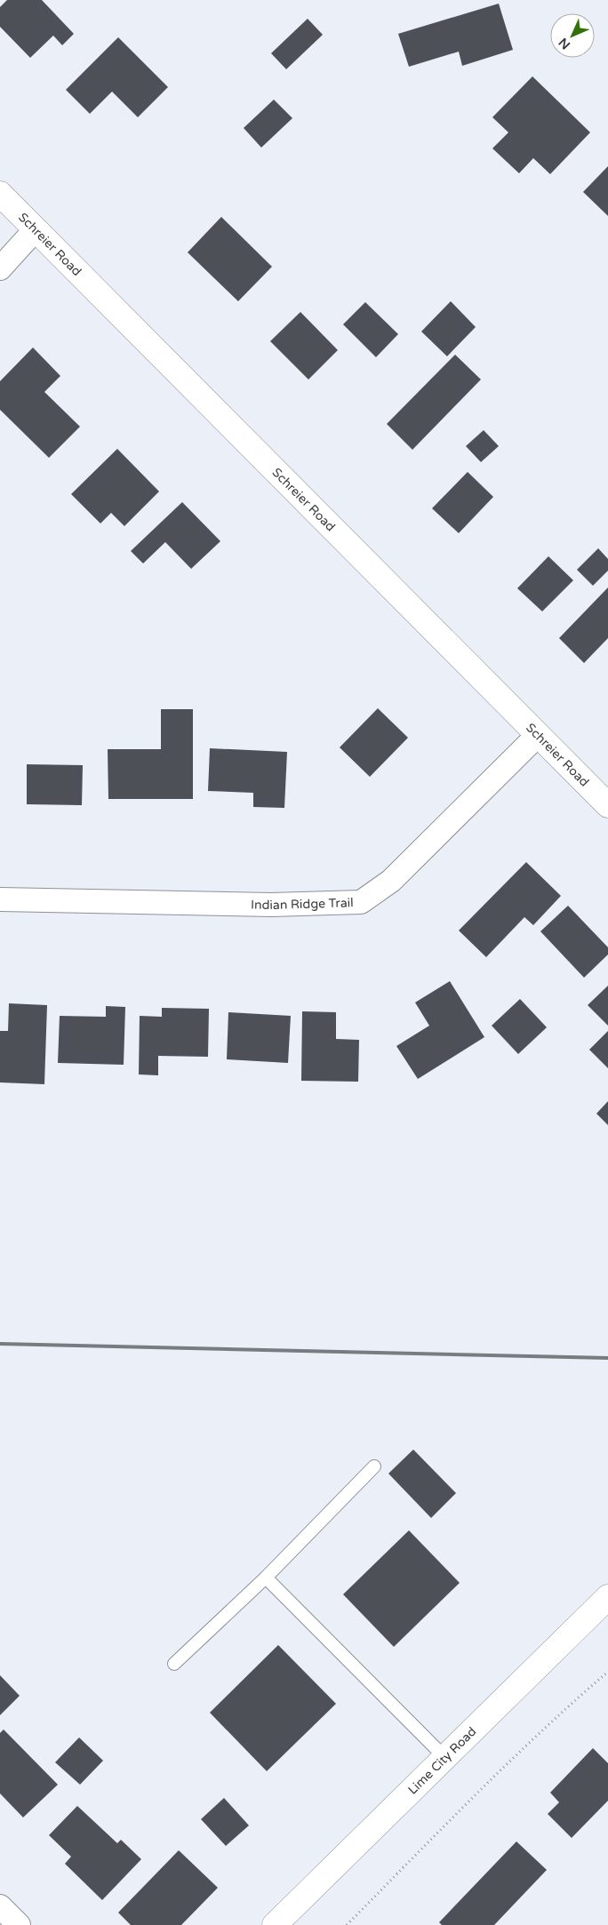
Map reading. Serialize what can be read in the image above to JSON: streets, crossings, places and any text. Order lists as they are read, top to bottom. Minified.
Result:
{"streets":{"street":["Schreier Road","Indian Ridge Trail","Lime City Road"]},"crossings":[["Schreier Road","Indian Ridge Trail"]],"north":"bottom left"}
